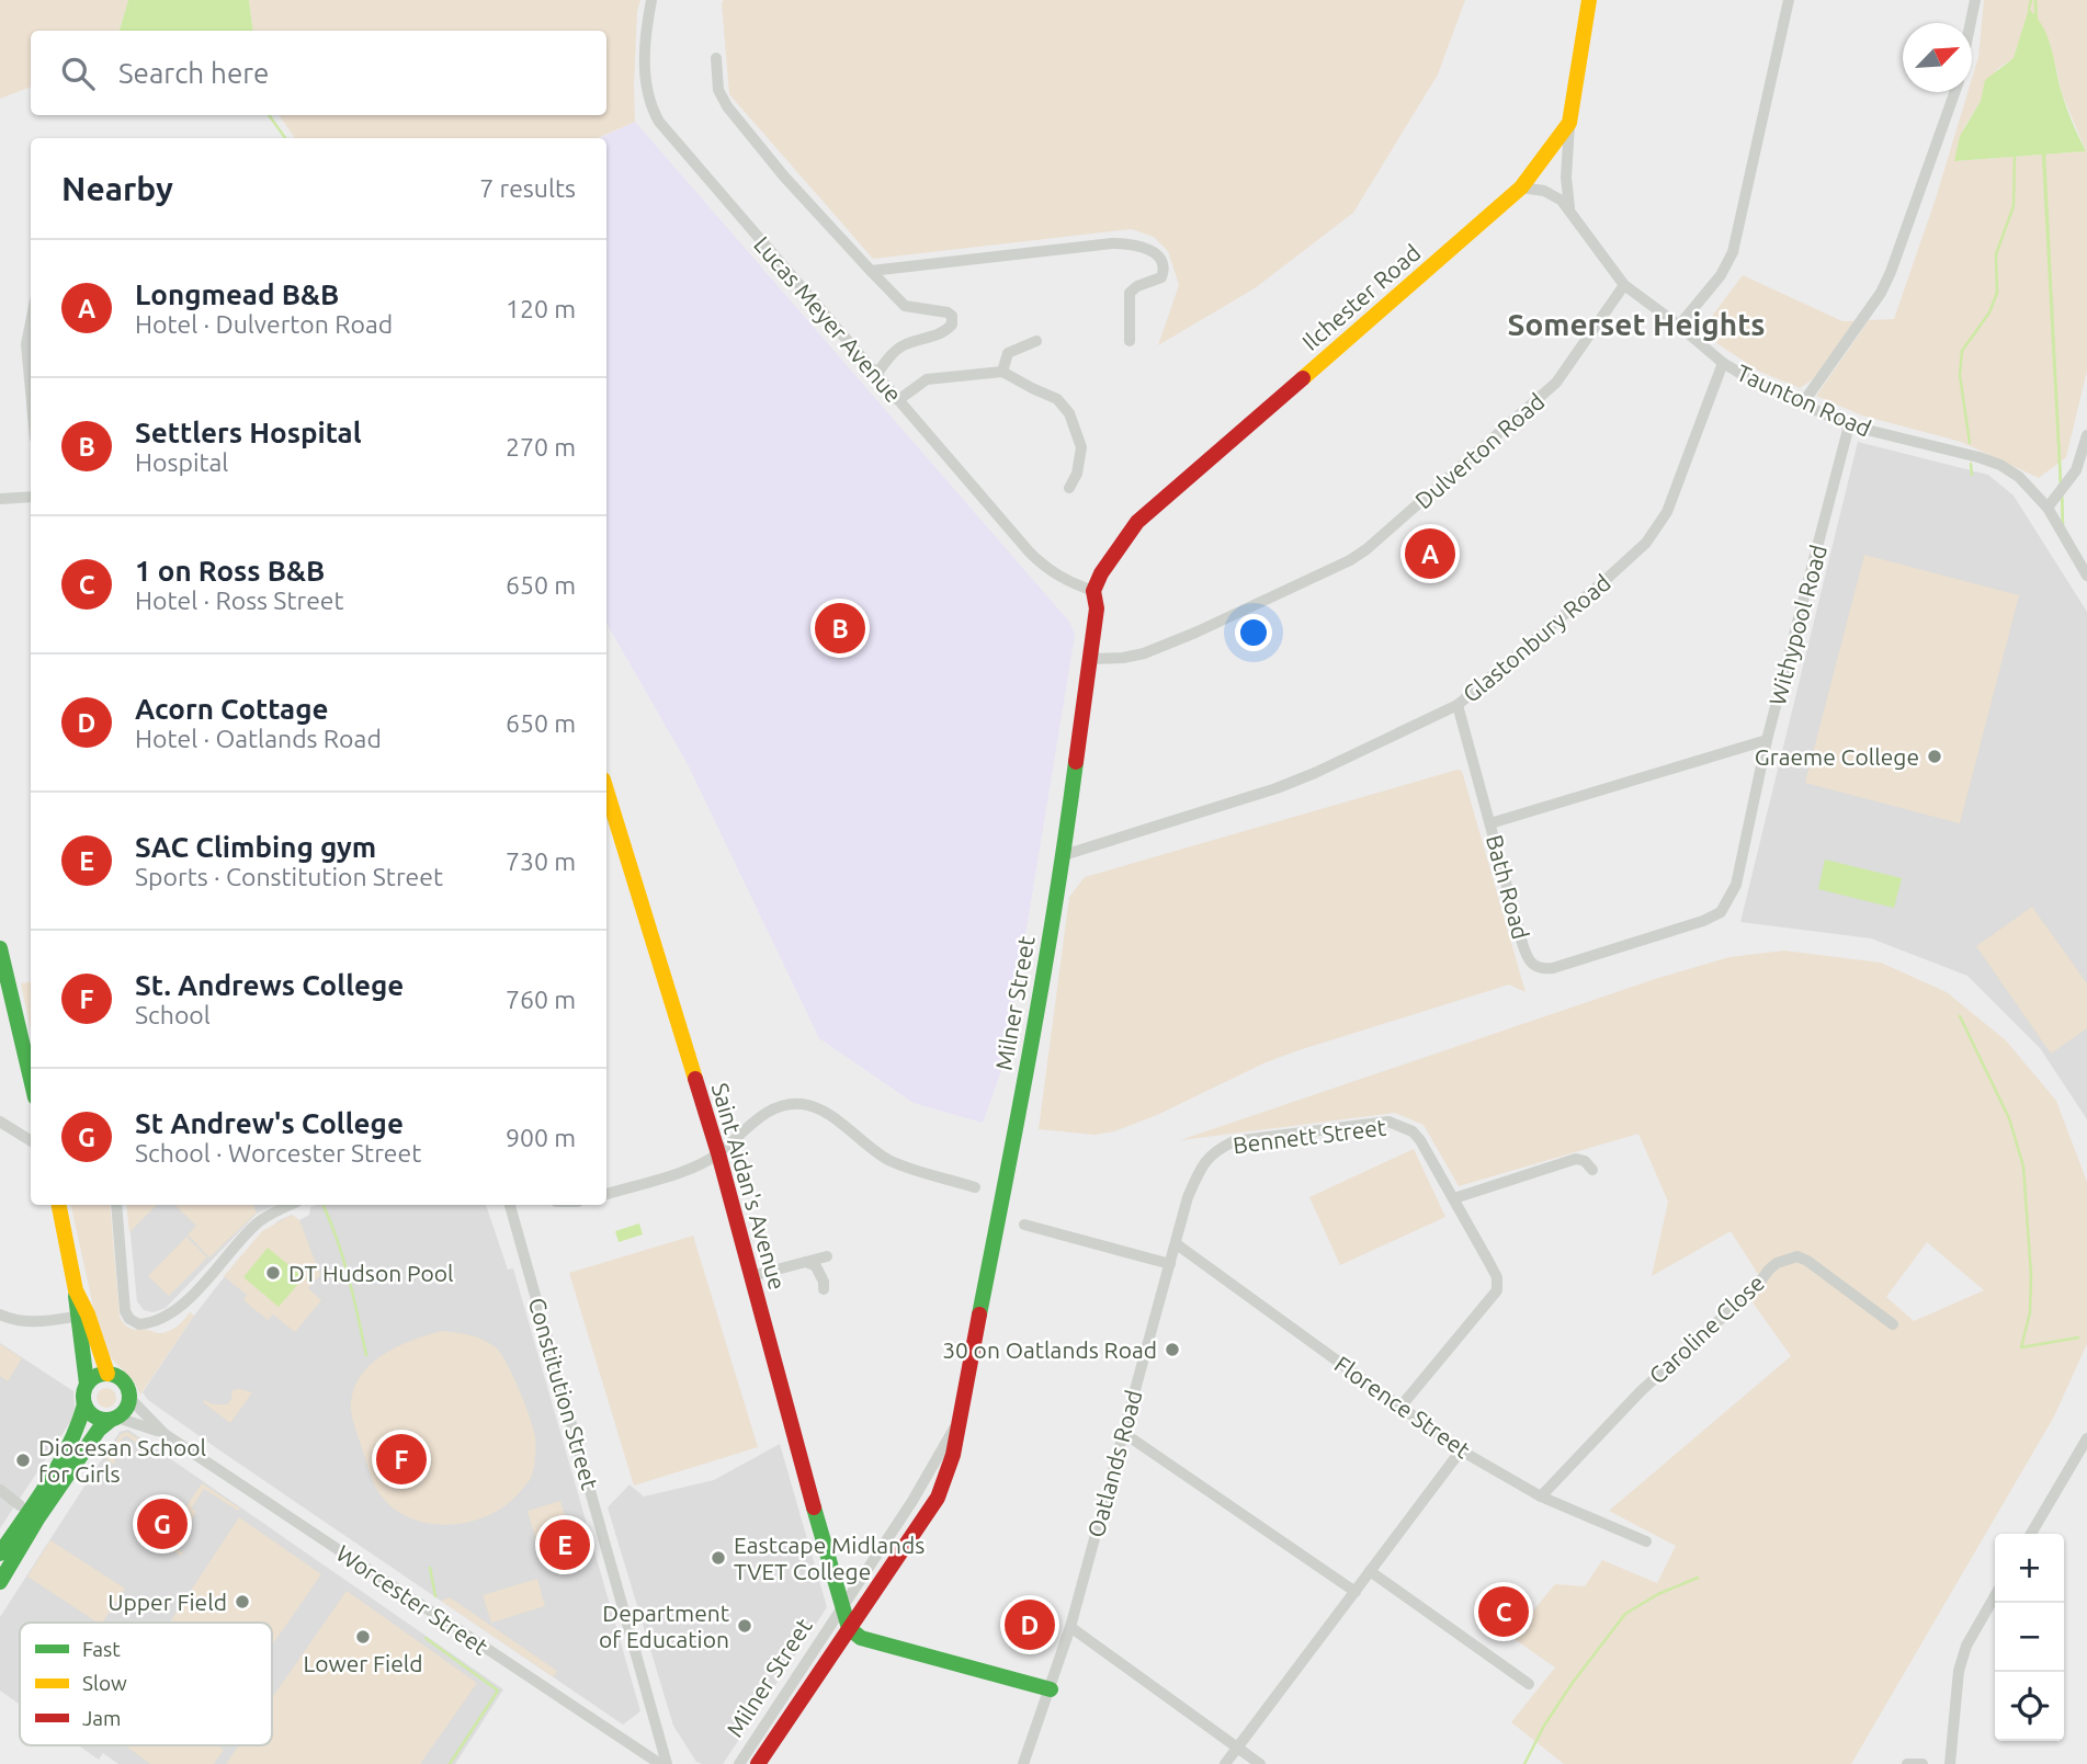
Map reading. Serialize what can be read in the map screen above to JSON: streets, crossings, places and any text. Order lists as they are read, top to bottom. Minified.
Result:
{"streets":{"street":["Ilchester Road","Lucas Meyer Avenue","Taunton Road","Dulverton Road","Withypool Road","Glastonbury Road","Bath Road","Milner Street","Bennett Street","Saint Aidan's Avenue","Caroline Close","Constitution Street","Florence Street","Oatlands Road","Worcester Street"]},"crossings":[["Ilchester Road","Lucas Meyer Avenue"],["Ilchester Road","Taunton Road"],["Ilchester Road","Milner Street"],["Lucas Meyer Avenue","Milner Street"],["Taunton Road","Dulverton Road"],["Taunton Road","Withypool Road"],["Taunton Road","Glastonbury Road"],["Dulverton Road","Milner Street"],["Withypool Road","Bath Road"],["Glastonbury Road","Bath Road"],["Glastonbury Road","Milner Street"],["Milner Street","Saint Aidan's Avenue"],["Bennett Street","Florence Street"],["Bennett Street","Oatlands Road"],["Caroline Close","Florence Street"],["Florence Street","Oatlands Road"]],"districts":["Somerset Heights"],"places":["Graeme College","DT Hudson Pool","30 on Oatlands Road","Diocesan School for Girls","Eastcape Midlands TVET College","Upper Field","Department of Education","Lower Field"],"legend":["Fast","Slow","Jam"],"north":"top right","page":{"search":"Search here","heading":["Nearby","7 results"],"list":[{"mark":"A","name":"Longmead B&B","note":"Hotel · Dulverton Road","value":"120 m"},{"mark":"B","name":"Settlers Hospital","note":"Hospital","value":"270 m"},{"mark":"C","name":"1 on Ross B&B","note":"Hotel · Ross Street","value":"650 m"},{"mark":"D","name":"Acorn Cottage","note":"Hotel · Oatlands Road","value":"650 m"},{"mark":"E","name":"SAC Climbing gym","note":"Sports · Constitution Street","value":"730 m"},{"mark":"F","name":"St. Andrews College","note":"School","value":"760 m"},{"mark":"G","name":"St Andrew's College","note":"School · Worcester Street","value":"900 m"}],"pins":["A","B","F","G","E","C","D"],"map_buttons":["+","−"]}}
